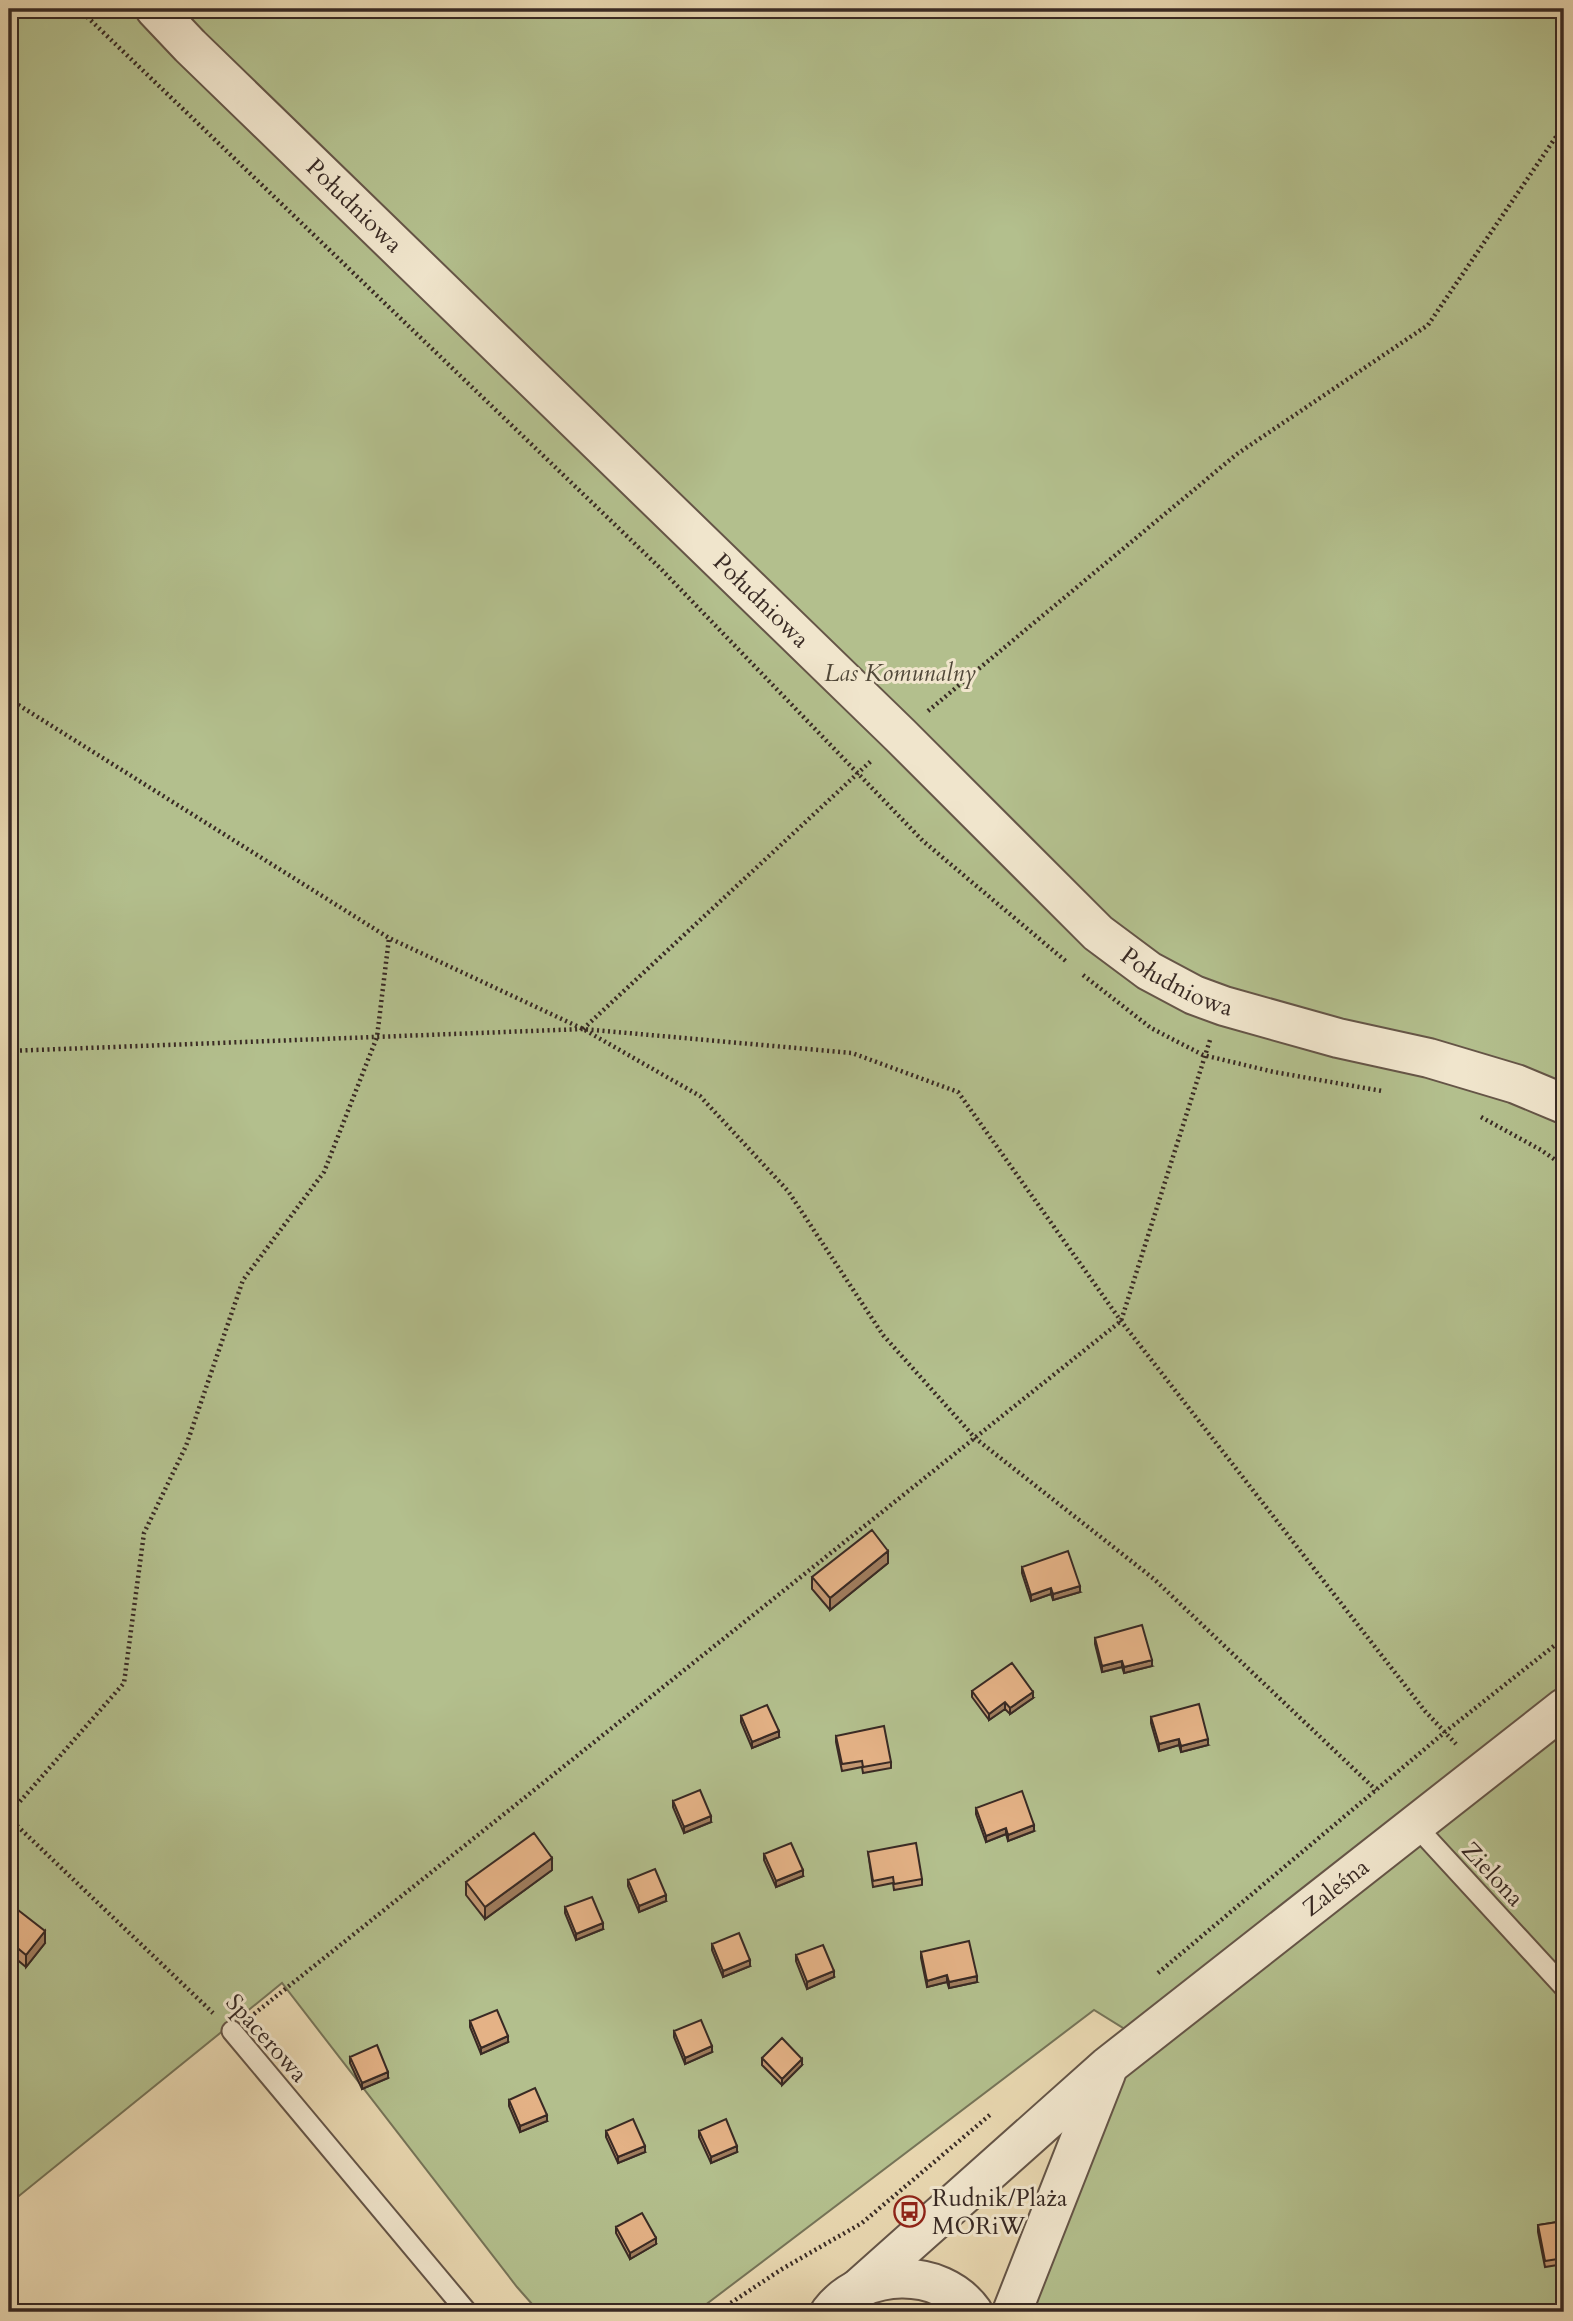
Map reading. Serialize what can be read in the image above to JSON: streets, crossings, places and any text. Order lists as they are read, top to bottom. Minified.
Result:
{"streets":{"street":["Południowa","Zaleśna"],"lane":["Zielona","Spacerowa"]},"crossings":[["Zielona","Zaleśna"]],"parks":["Las Komunalny"],"places":{"bus stop":["Rudnik/Plaża MORiW"]}}
